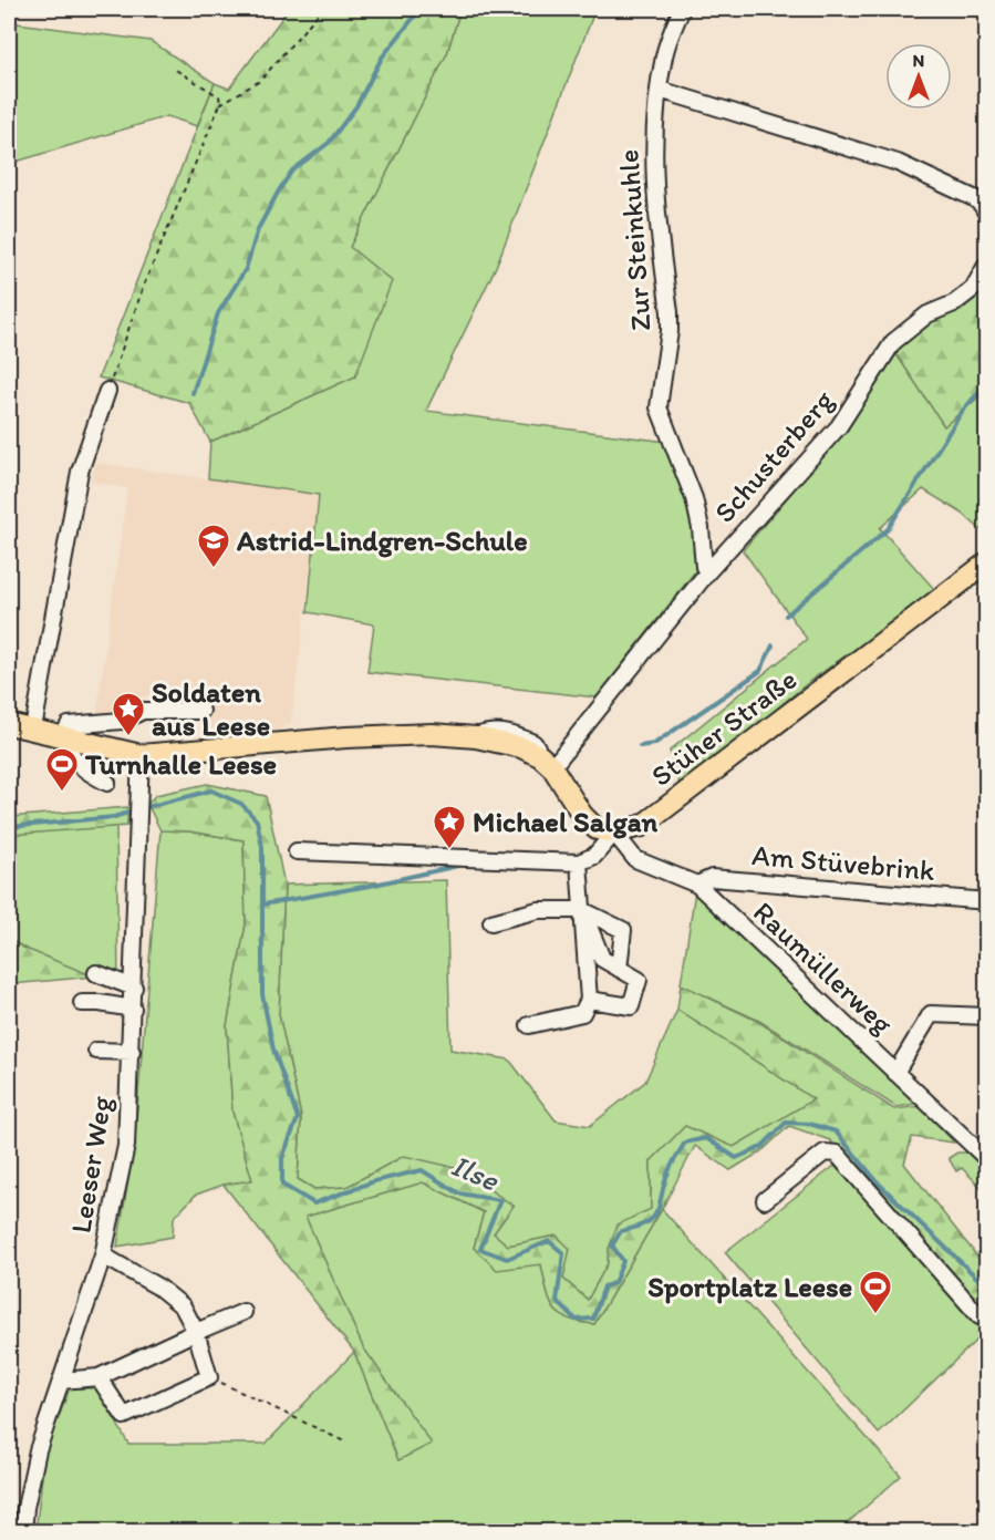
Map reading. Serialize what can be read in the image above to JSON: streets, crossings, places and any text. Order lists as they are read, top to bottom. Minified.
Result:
{"streets":{"main road":["Stüher Straße"],"street":["Zur Steinkuhle","Schusterberg","Am Stüvebrink","Raumüllerweg","Leeser Weg"]},"crossings":[["Zur Steinkuhle","Schusterberg"],["Stüher Straße","Raumüllerweg"],["Am Stüvebrink","Raumüllerweg"]],"water":["Ilse"],"places":{"school or university":["Astrid-Lindgren-Schule"],"place":["Soldaten aus Leese","Michael Salgan"],"sports":["Turnhalle Leese","Sportplatz Leese"]},"north":"top"}
